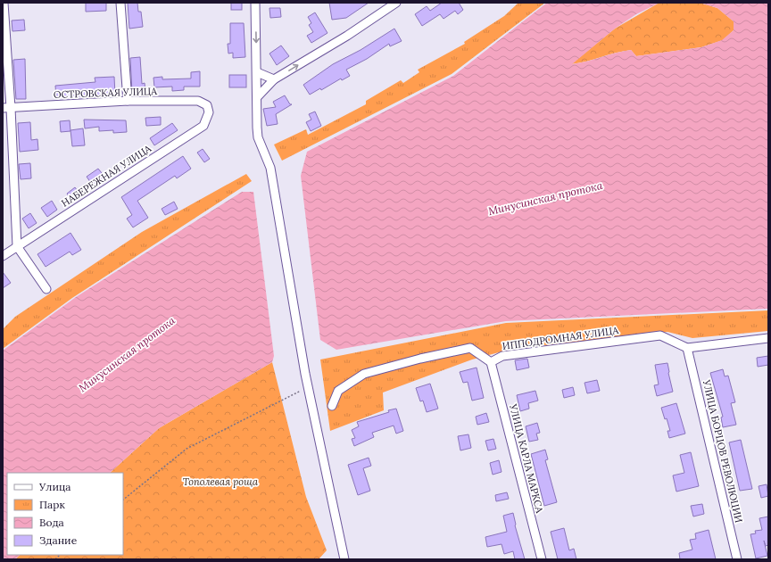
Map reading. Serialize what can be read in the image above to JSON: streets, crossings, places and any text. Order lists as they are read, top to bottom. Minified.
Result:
{"streets":{"street":["ОСТРОВСКАЯ УЛИЦА","НАБЕРЕЖНАЯ УЛИЦА","ИППОДРОМНАЯ УЛИЦА","УЛИЦА БОРЦОВ РЕВОЛЮЦИИ","УЛИЦА КАРЛА МАРКСА"]},"crossings":[["ОСТРОВСКАЯ УЛИЦА","НАБЕРЕЖНАЯ УЛИЦА"],["ИППОДРОМНАЯ УЛИЦА","УЛИЦА БОРЦОВ РЕВОЛЮЦИИ"],["ИППОДРОМНАЯ УЛИЦА","УЛИЦА КАРЛА МАРКСА"]],"water":["Минусинская протока"],"parks":["Тополевая роща"],"legend":["Улица","Парк","Вода","Здание"]}
